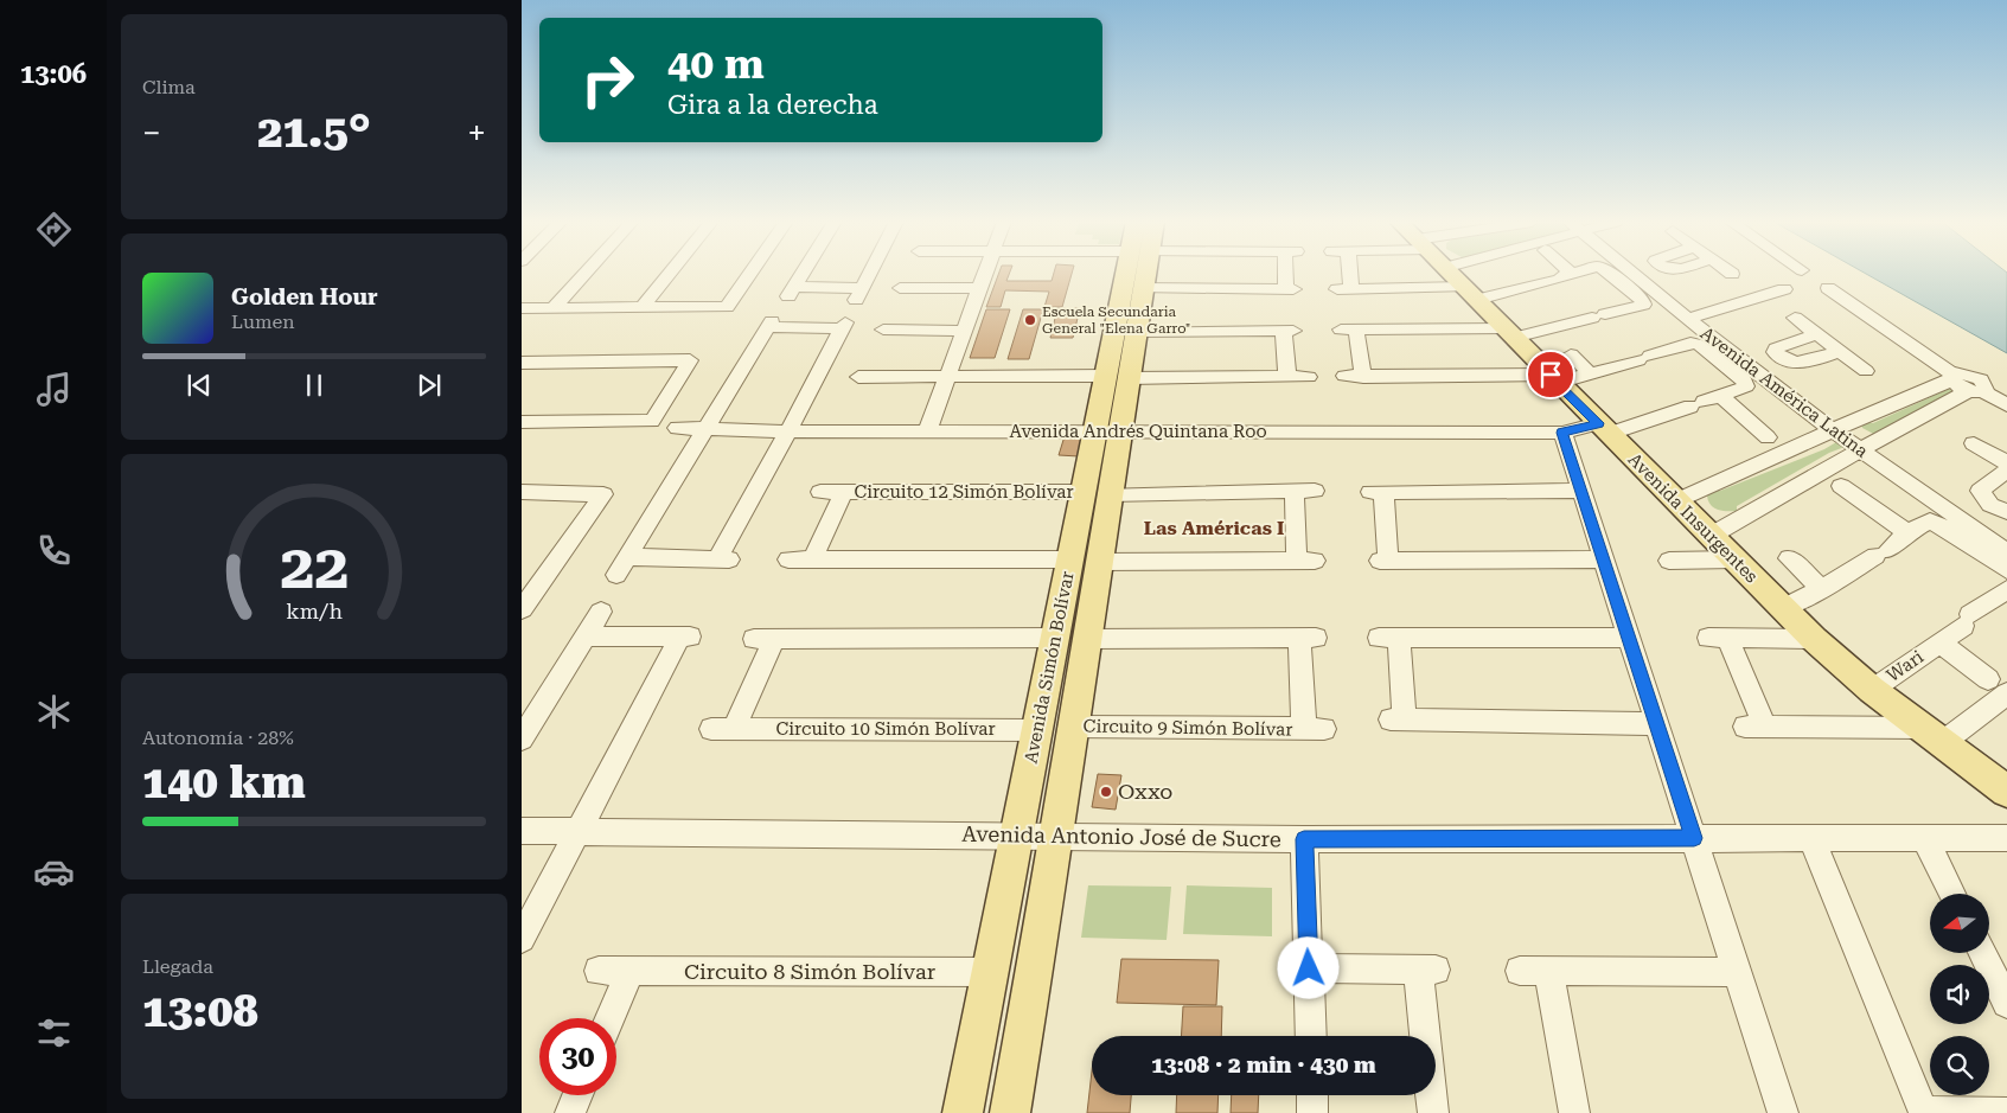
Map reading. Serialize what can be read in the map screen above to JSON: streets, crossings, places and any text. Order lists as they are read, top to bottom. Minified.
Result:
{"streets":{"main road":["Avenida Insurgentes","Avenida Simón Bolívar"],"street":["Avenida América Latina","Avenida Andrés Quintana Roo","Circuito 12 Simón Bolívar","Wari","Circuito 9 Simón Bolívar","Circuito 10 Simón Bolívar","Avenida Antonio José de Sucre","Circuito 8 Simón Bolívar"]},"crossings":[["Avenida América Latina","Avenida Andrés Quintana Roo"],["Avenida Andrés Quintana Roo","Avenida Insurgentes"],["Avenida Andrés Quintana Roo","Avenida Simón Bolívar"],["Circuito 12 Simón Bolívar","Avenida Simón Bolívar"],["Avenida Insurgentes","Wari"],["Avenida Simón Bolívar","Circuito 9 Simón Bolívar"],["Avenida Simón Bolívar","Circuito 10 Simón Bolívar"],["Avenida Simón Bolívar","Avenida Antonio José de Sucre"],["Avenida Simón Bolívar","Circuito 8 Simón Bolívar"]],"districts":["Las Américas I"],"places":["Escuela Secundaria General \"Elena Garro\"","Oxxo"],"north":"left","page":{"tabs":"13:06","tile":["Clima",["Autonomía · 28%","140 km"],["Llegada","13:08"]],"turn":["40 m","Gira a la derecha"],"heat":["−","21.5°","+"],"song":["Golden Hour","Lumen"],"limit":"30","trip":"13:08 · 2 min · 430 m","gauge":["22","km/h"]}}
